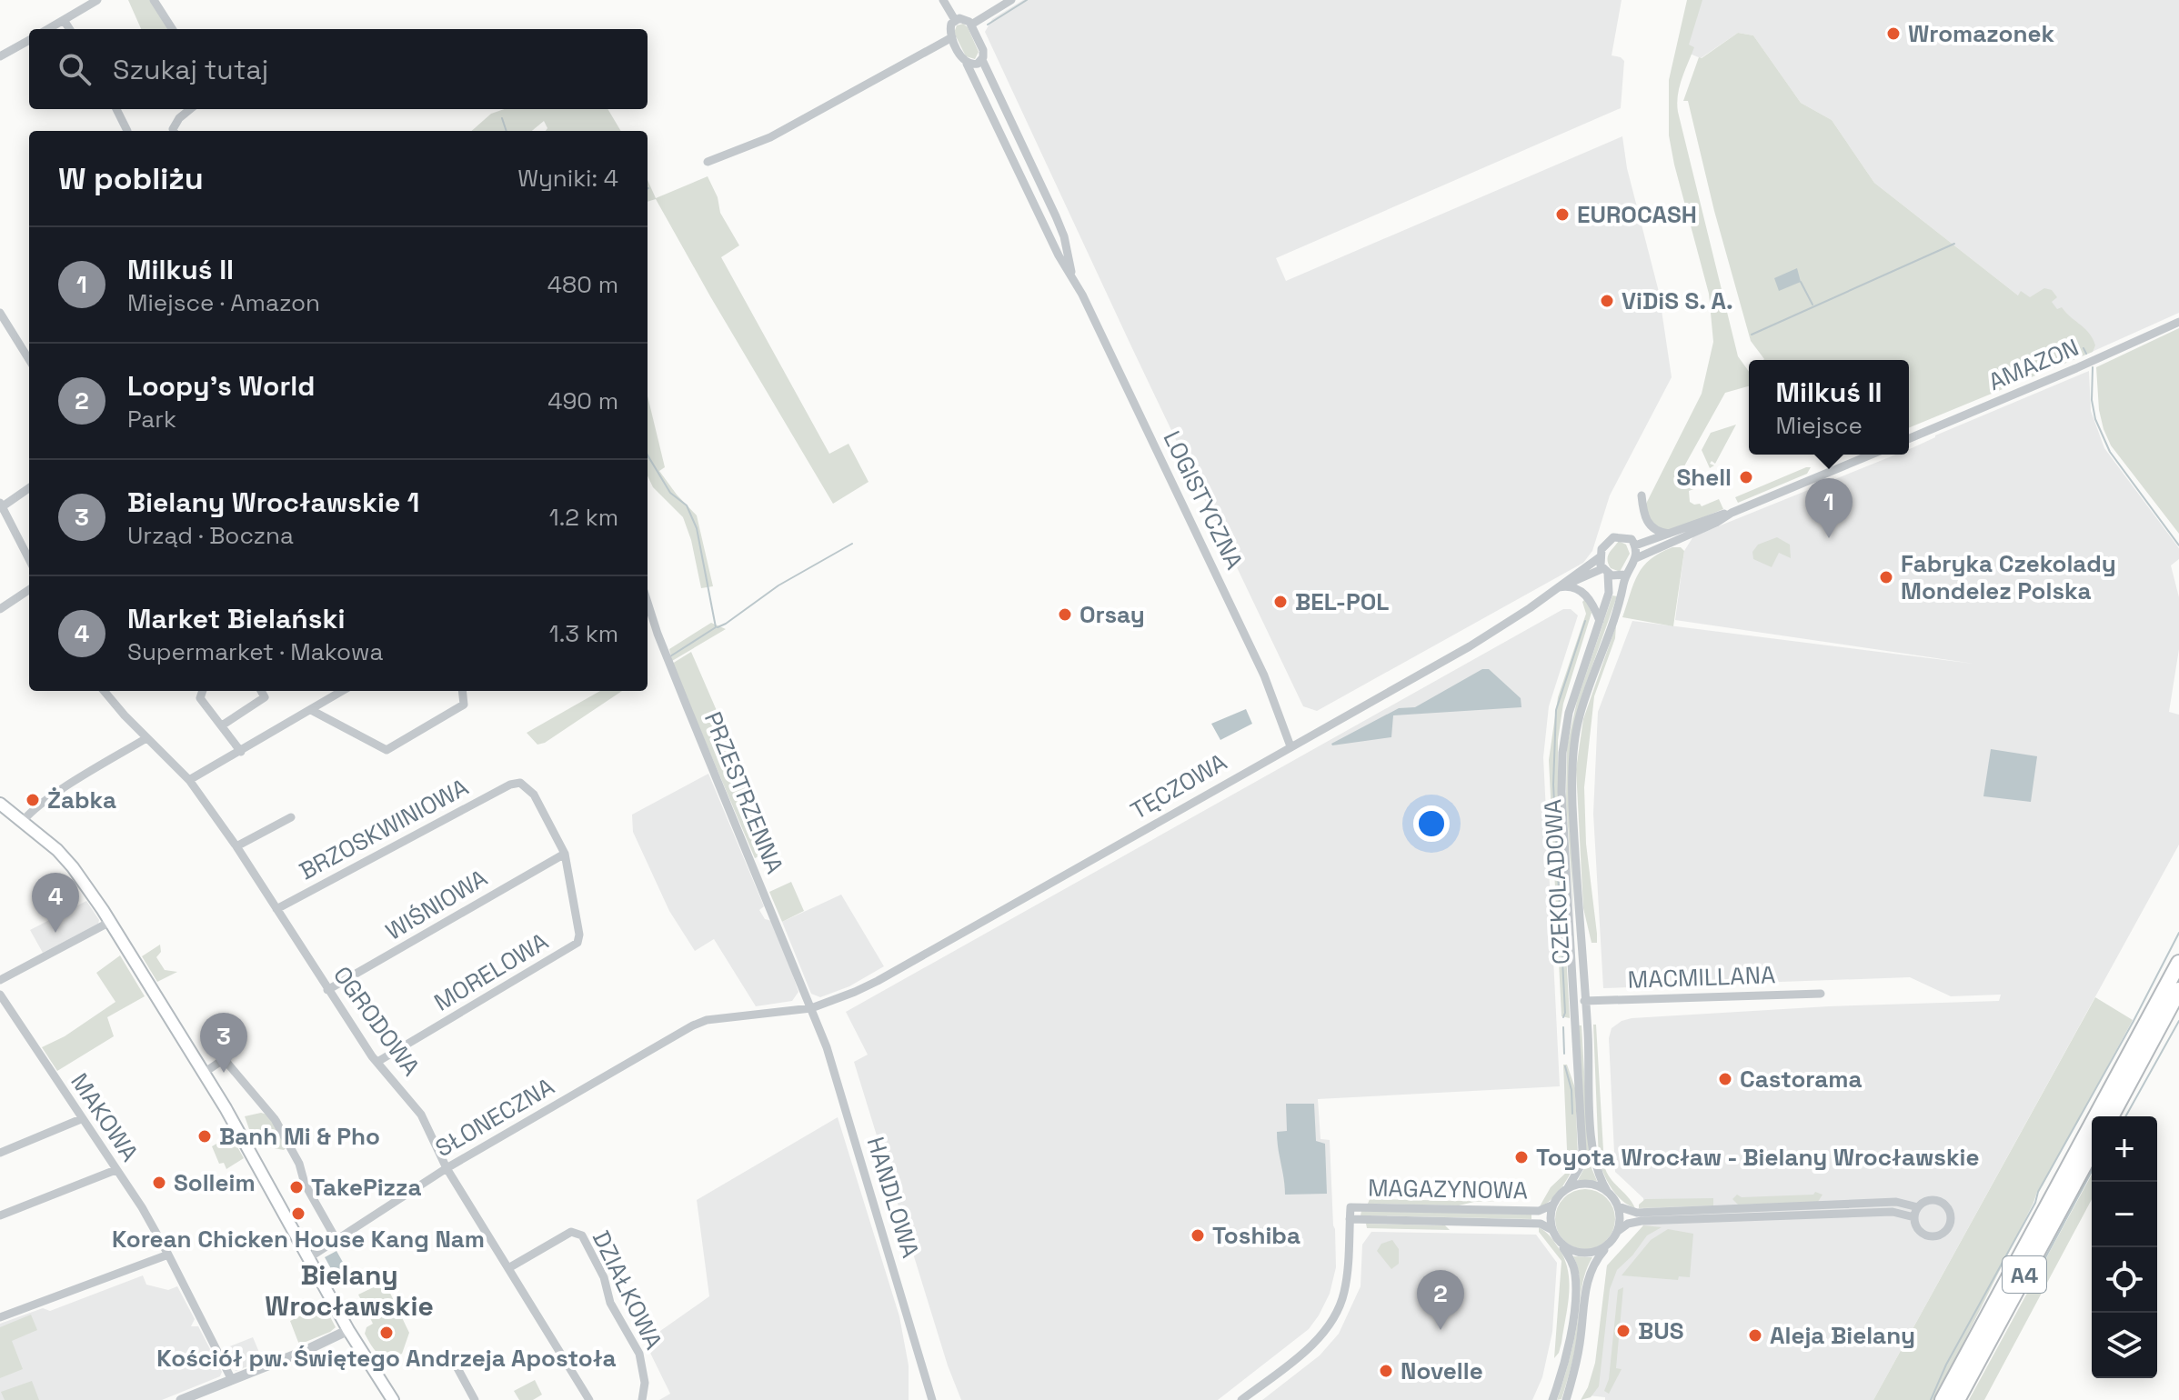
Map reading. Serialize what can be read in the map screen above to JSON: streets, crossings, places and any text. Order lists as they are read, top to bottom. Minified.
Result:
{"streets":{"highway":["A4"],"street":["AMAZON","LOGISTYCZNA","TĘCZOWA","PRZESTRZENNA","BRZOSKWINIOWA","CZEKOLADOWA","WIŚNIOWA","MORELOWA","MACMILLANA","OGRODOWA","MAKOWA","SŁONECZNA","MAGAZYNOWA","HANDLOWA","DZIAŁKOWA"]},"crossings":[["LOGISTYCZNA","TĘCZOWA"],["TĘCZOWA","PRZESTRZENNA"],["TĘCZOWA","CZEKOLADOWA"],["TĘCZOWA","SŁONECZNA"],["TĘCZOWA","HANDLOWA"],["PRZESTRZENNA","HANDLOWA"],["BRZOSKWINIOWA","MORELOWA"],["BRZOSKWINIOWA","OGRODOWA"],["CZEKOLADOWA","MACMILLANA"],["CZEKOLADOWA","MAGAZYNOWA"],["WIŚNIOWA","MORELOWA"],["WIŚNIOWA","OGRODOWA"],["MORELOWA","OGRODOWA"],["OGRODOWA","SŁONECZNA"],["OGRODOWA","DZIAŁKOWA"]],"districts":["Bielany Wrocławskie"],"places":["Wromazonek","EUROCASH","ViDiS S. A.","Shell","Fabryka Czekolady Mondelez Polska","BEL-POL","Orsay","Żabka","Castorama","Banh Mi & Pho","Toyota Wrocław - Bielany Wrocławskie","Solleim","TakePizza","Korean Chicken House Kang Nam","Toshiba","BUS","Kościół pw. Świętego Andrzeja Apostoła","Aleja Bielany","Novelle"],"page":{"search":"Szukaj tutaj","heading":["W pobliżu","Wyniki: 4"],"list":[{"mark":"1","name":"Milkuś II","note":"Miejsce · Amazon","value":"480 m"},{"mark":"2","name":"Loopy's World","note":"Park","value":"490 m"},{"mark":"3","name":"Bielany Wrocławskie 1","note":"Urząd · Boczna","value":"1.2 km"},{"mark":"4","name":"Market Bielański","note":"Supermarket · Makowa","value":"1.3 km"}],"popup":["Milkuś II","Miejsce"],"pins":["1","4","3","2"],"map_buttons":["+","−"]}}
